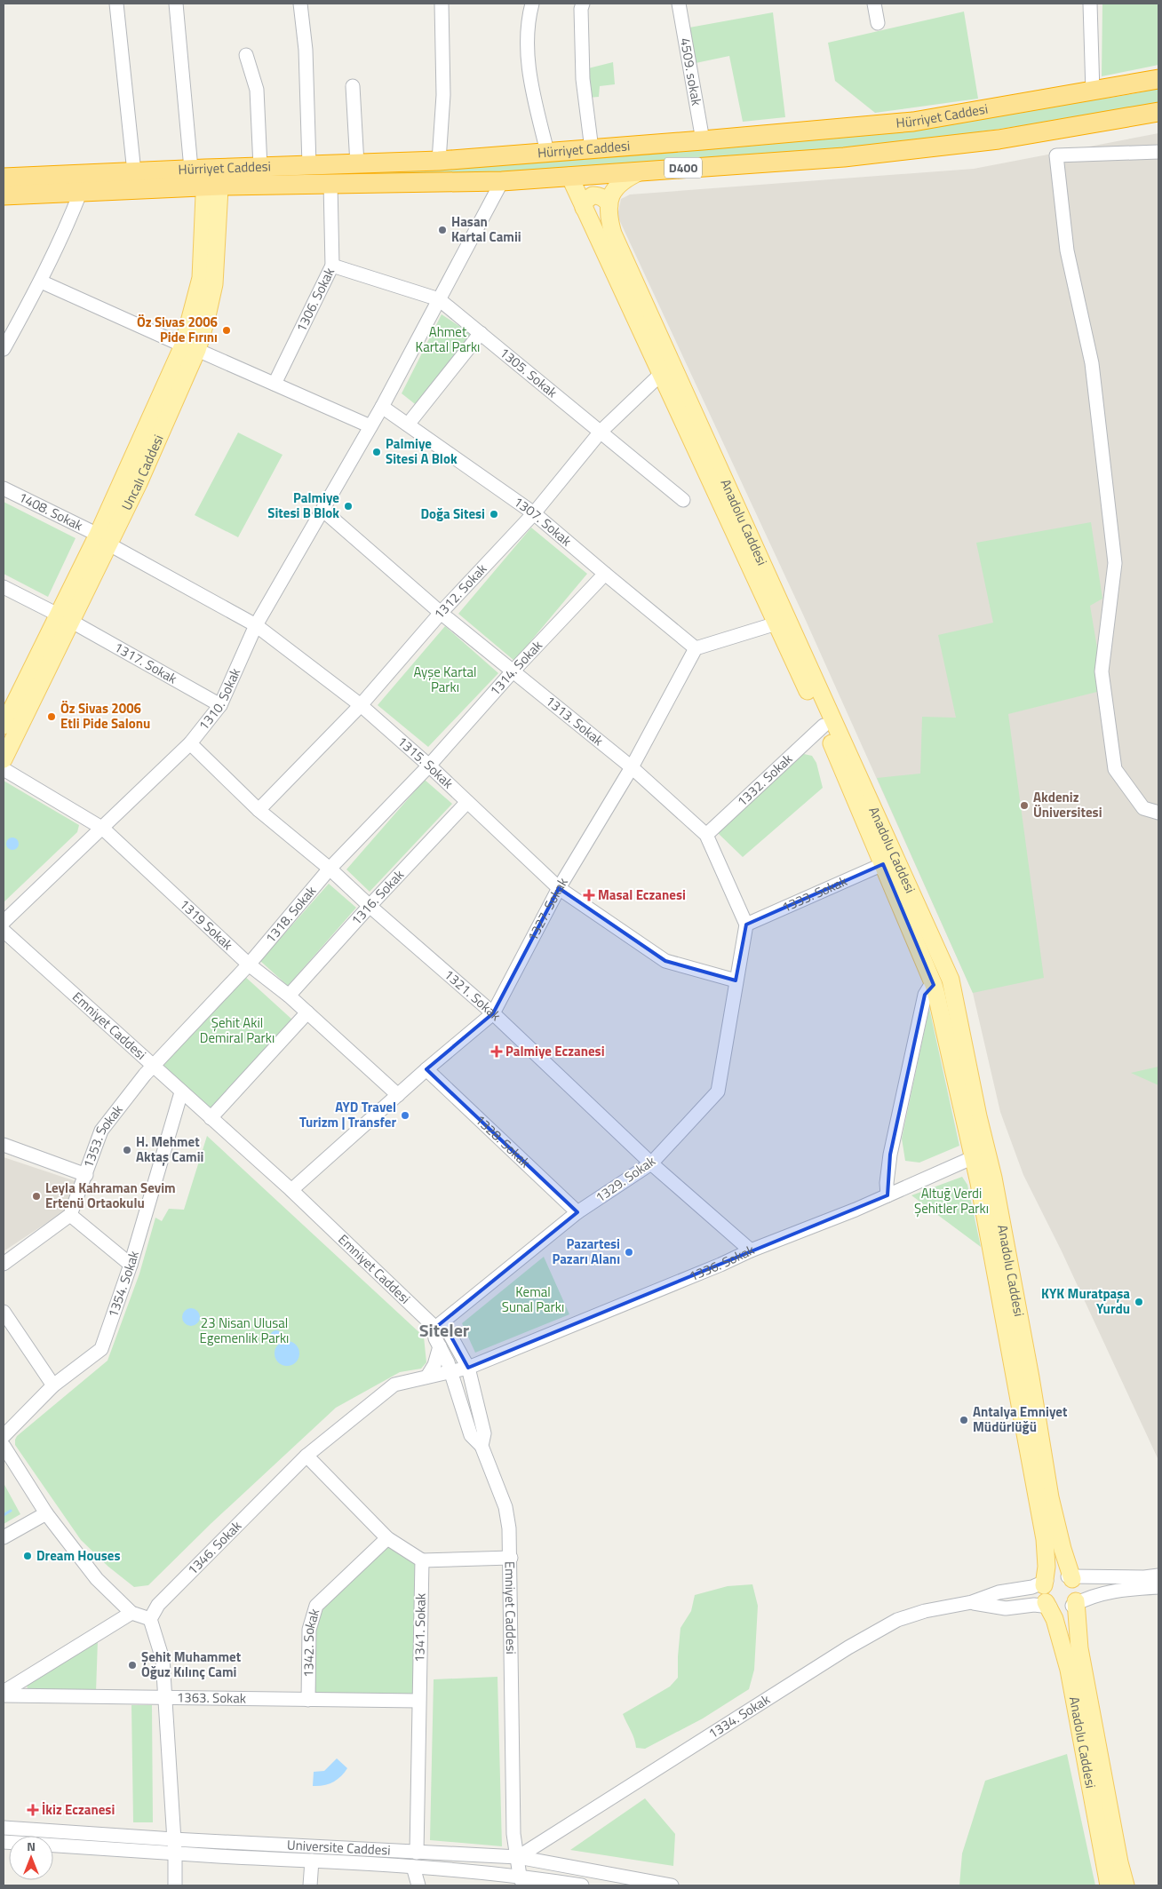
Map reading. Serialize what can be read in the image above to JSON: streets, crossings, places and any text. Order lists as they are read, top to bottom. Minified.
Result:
{"streets":{"highway":["Hürriyet Caddesi","D400"],"main road":["Uncalı Caddesi","Anadolu Caddesi"],"street":["4509. sokak","1306. Sokak","1305. Sokak","1408. Sokak","1307. Sokak","1312. Sokak","1317. Sokak","1314. Sokak","1310. Sokak","1313. Sokak","1315. Sokak","1332. Sokak","1333. Sokak","1316. Sokak","1327. Sokak","1318. Sokak","1319 Sokak","1321. Sokak","Emniyet Caddesi","1353. Sokak","1328. Sokak","1329. Sokak","1336. Sokak","1354. Sokak","1346. Sokak","1341. Sokak","1342. Sokak","1363. Sokak","1334. Sokak","Universite Caddesi"]},"crossings":[["4509. sokak","Hürriyet Caddesi"],["Hürriyet Caddesi","1306. Sokak"],["Hürriyet Caddesi","Uncalı Caddesi"],["Hürriyet Caddesi","Anadolu Caddesi"],["Hürriyet Caddesi","1310. Sokak"],["1306. Sokak","1305. Sokak"],["1305. Sokak","1312. Sokak"],["1305. Sokak","1310. Sokak"],["Uncalı Caddesi","1408. Sokak"],["Uncalı Caddesi","1317. Sokak"],["Uncalı Caddesi","1315. Sokak"],["1408. Sokak","1315. Sokak"],["1307. Sokak","1312. Sokak"],["1307. Sokak","1314. Sokak"],["1307. Sokak","1310. Sokak"],["1307. Sokak","1327. Sokak"],["Anadolu Caddesi","1312. Sokak"],["Anadolu Caddesi","1332. Sokak"],["Anadolu Caddesi","1333. Sokak"],["Anadolu Caddesi","1336. Sokak"],["Anadolu Caddesi","1334. Sokak"],["1312. Sokak","1313. Sokak"],["1312. Sokak","1315. Sokak"],["1312. Sokak","1321. Sokak"],["1317. Sokak","1310. Sokak"],["1314. Sokak","1313. Sokak"],["1314. Sokak","1315. Sokak"],["1314. Sokak","1318. Sokak"],["1310. Sokak","1313. Sokak"],["1310. Sokak","1315. Sokak"],["1310. Sokak","1319 Sokak"],["1310. Sokak","1321. Sokak"],["1313. Sokak","1332. Sokak"],["1313. Sokak","1333. Sokak"],["1313. Sokak","1327. Sokak"],["1315. Sokak","1316. Sokak"],["1315. Sokak","1327. Sokak"],["1315. Sokak","1318. Sokak"],["1315. Sokak","1329. Sokak"],["1316. Sokak","1319 Sokak"],["1316. Sokak","1321. Sokak"],["1327. Sokak","1319 Sokak"],["1327. Sokak","1321. Sokak"],["1327. Sokak","Emniyet Caddesi"],["1327. Sokak","1328. Sokak"],["1318. Sokak","1319 Sokak"],["1318. Sokak","1321. Sokak"],["1318. Sokak","Emniyet Caddesi"],["1318. Sokak","1353. Sokak"],["1321. Sokak","1329. Sokak"],["1321. Sokak","1336. Sokak"],["Emniyet Caddesi","1353. Sokak"],["Emniyet Caddesi","1329. Sokak"],["Emniyet Caddesi","1336. Sokak"],["Emniyet Caddesi","1354. Sokak"],["Emniyet Caddesi","1346. Sokak"],["Emniyet Caddesi","1334. Sokak"],["Emniyet Caddesi","Universite Caddesi"],["1328. Sokak","1329. Sokak"],["1336. Sokak","1346. Sokak"],["1341. Sokak","1363. Sokak"],["1341. Sokak","Universite Caddesi"],["1342. Sokak","1363. Sokak"],["1334. Sokak","Universite Caddesi"]],"districts":["Siteler"],"parks":["Ahmet Kartal Parkı","Ayşe Kartal Parkı","Şehit Akil Demiral Parkı","Altuğ Verdi Şehitler Parkı","Kemal Sunal Parkı","23 Nisan Ulusal Egemenlik Parkı"],"places":{"other":["Hasan Kartal Camii","Öz Sivas 2006 Pide Fırını","Palmiye Sitesi A Blok","Palmiye Sitesi B Blok","Doğa Sitesi","Öz Sivas 2006 Etli Pide Salonu","Akdeniz Üniversitesi","AYD Travel Turizm | Transfer","H. Mehmet Aktaş Camii","Leyla Kahraman Sevim Ertenü Ortaokulu","Pazartesi Pazarı Alanı","KYK Muratpaşa Yurdu","Antalya Emniyet Müdürlüğü","Dream Houses","Şehit Muhammet Oğuz Kılınç Cami"],"health":["Masal Eczanesi","Palmiye Eczanesi","İkiz Eczanesi"]},"north":"top"}
